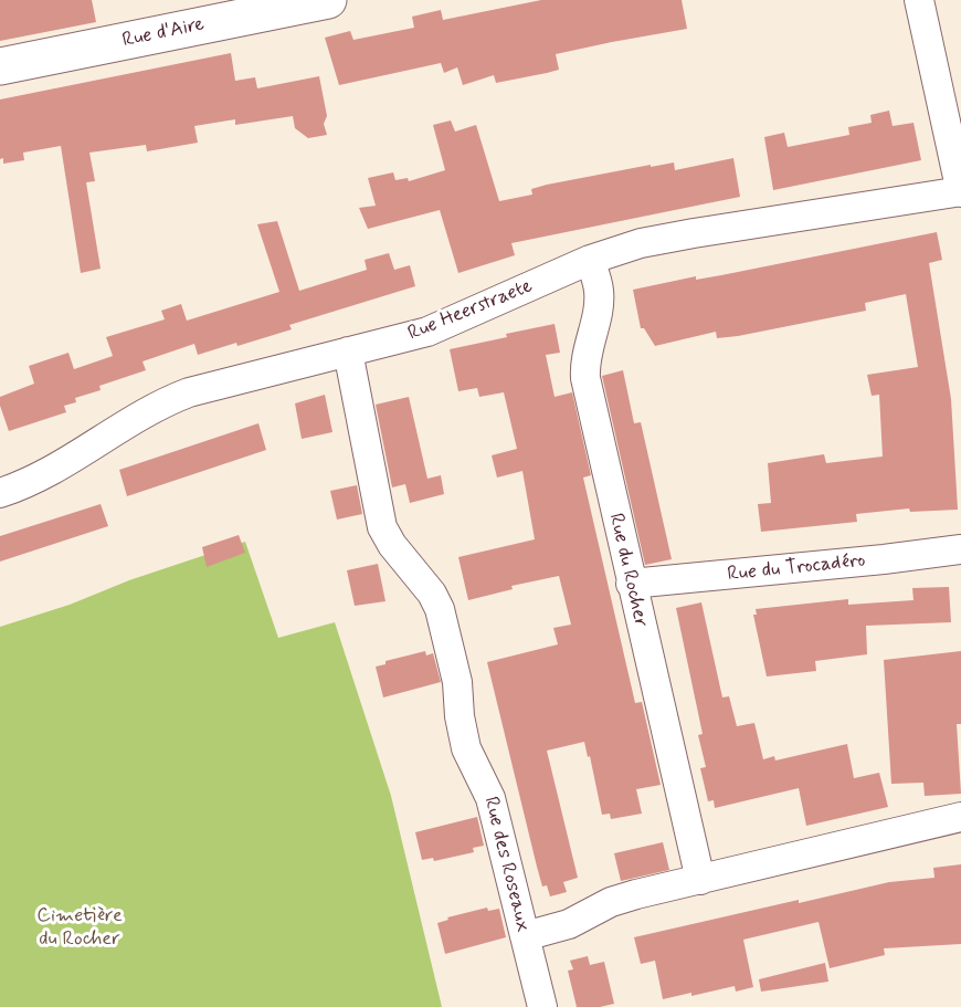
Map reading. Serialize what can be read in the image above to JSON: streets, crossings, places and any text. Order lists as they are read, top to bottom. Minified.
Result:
{"streets":{"main road":["Rue d'Aire"],"street":["Rue Heerstraete","Rue du Trocadéro","Rue du Rocher","Rue des Roseaux"]},"crossings":[["Rue Heerstraete","Rue du Rocher"],["Rue Heerstraete","Rue des Roseaux"],["Rue du Trocadéro","Rue du Rocher"]],"parks":["Cimetière du Rocher"]}
